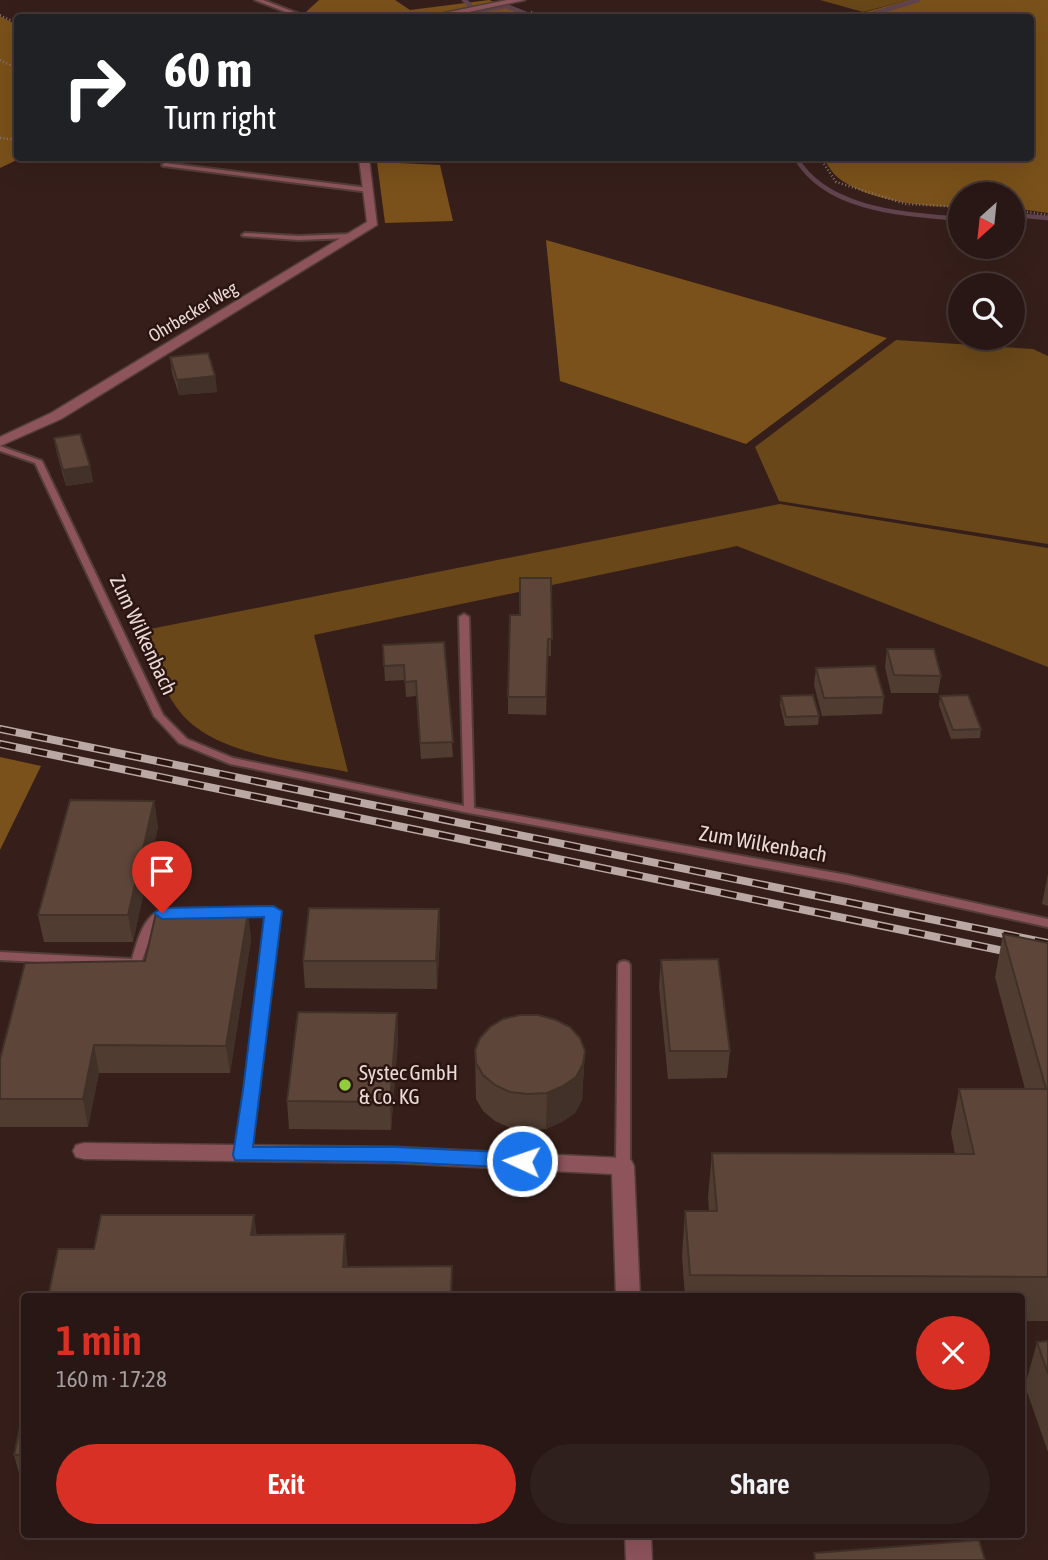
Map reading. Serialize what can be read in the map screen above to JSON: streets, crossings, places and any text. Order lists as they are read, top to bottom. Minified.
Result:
{"streets":{"street":["Ohrbecker Weg"],"lane":["Zum Wilkenbach"]},"places":["Systec GmbH & Co. KG"],"north":"bottom left","page":{"turn":["60 m","Turn right"],"heading":["1 min","160 m · 17:28"],"buttons":["Exit","Share"]}}
